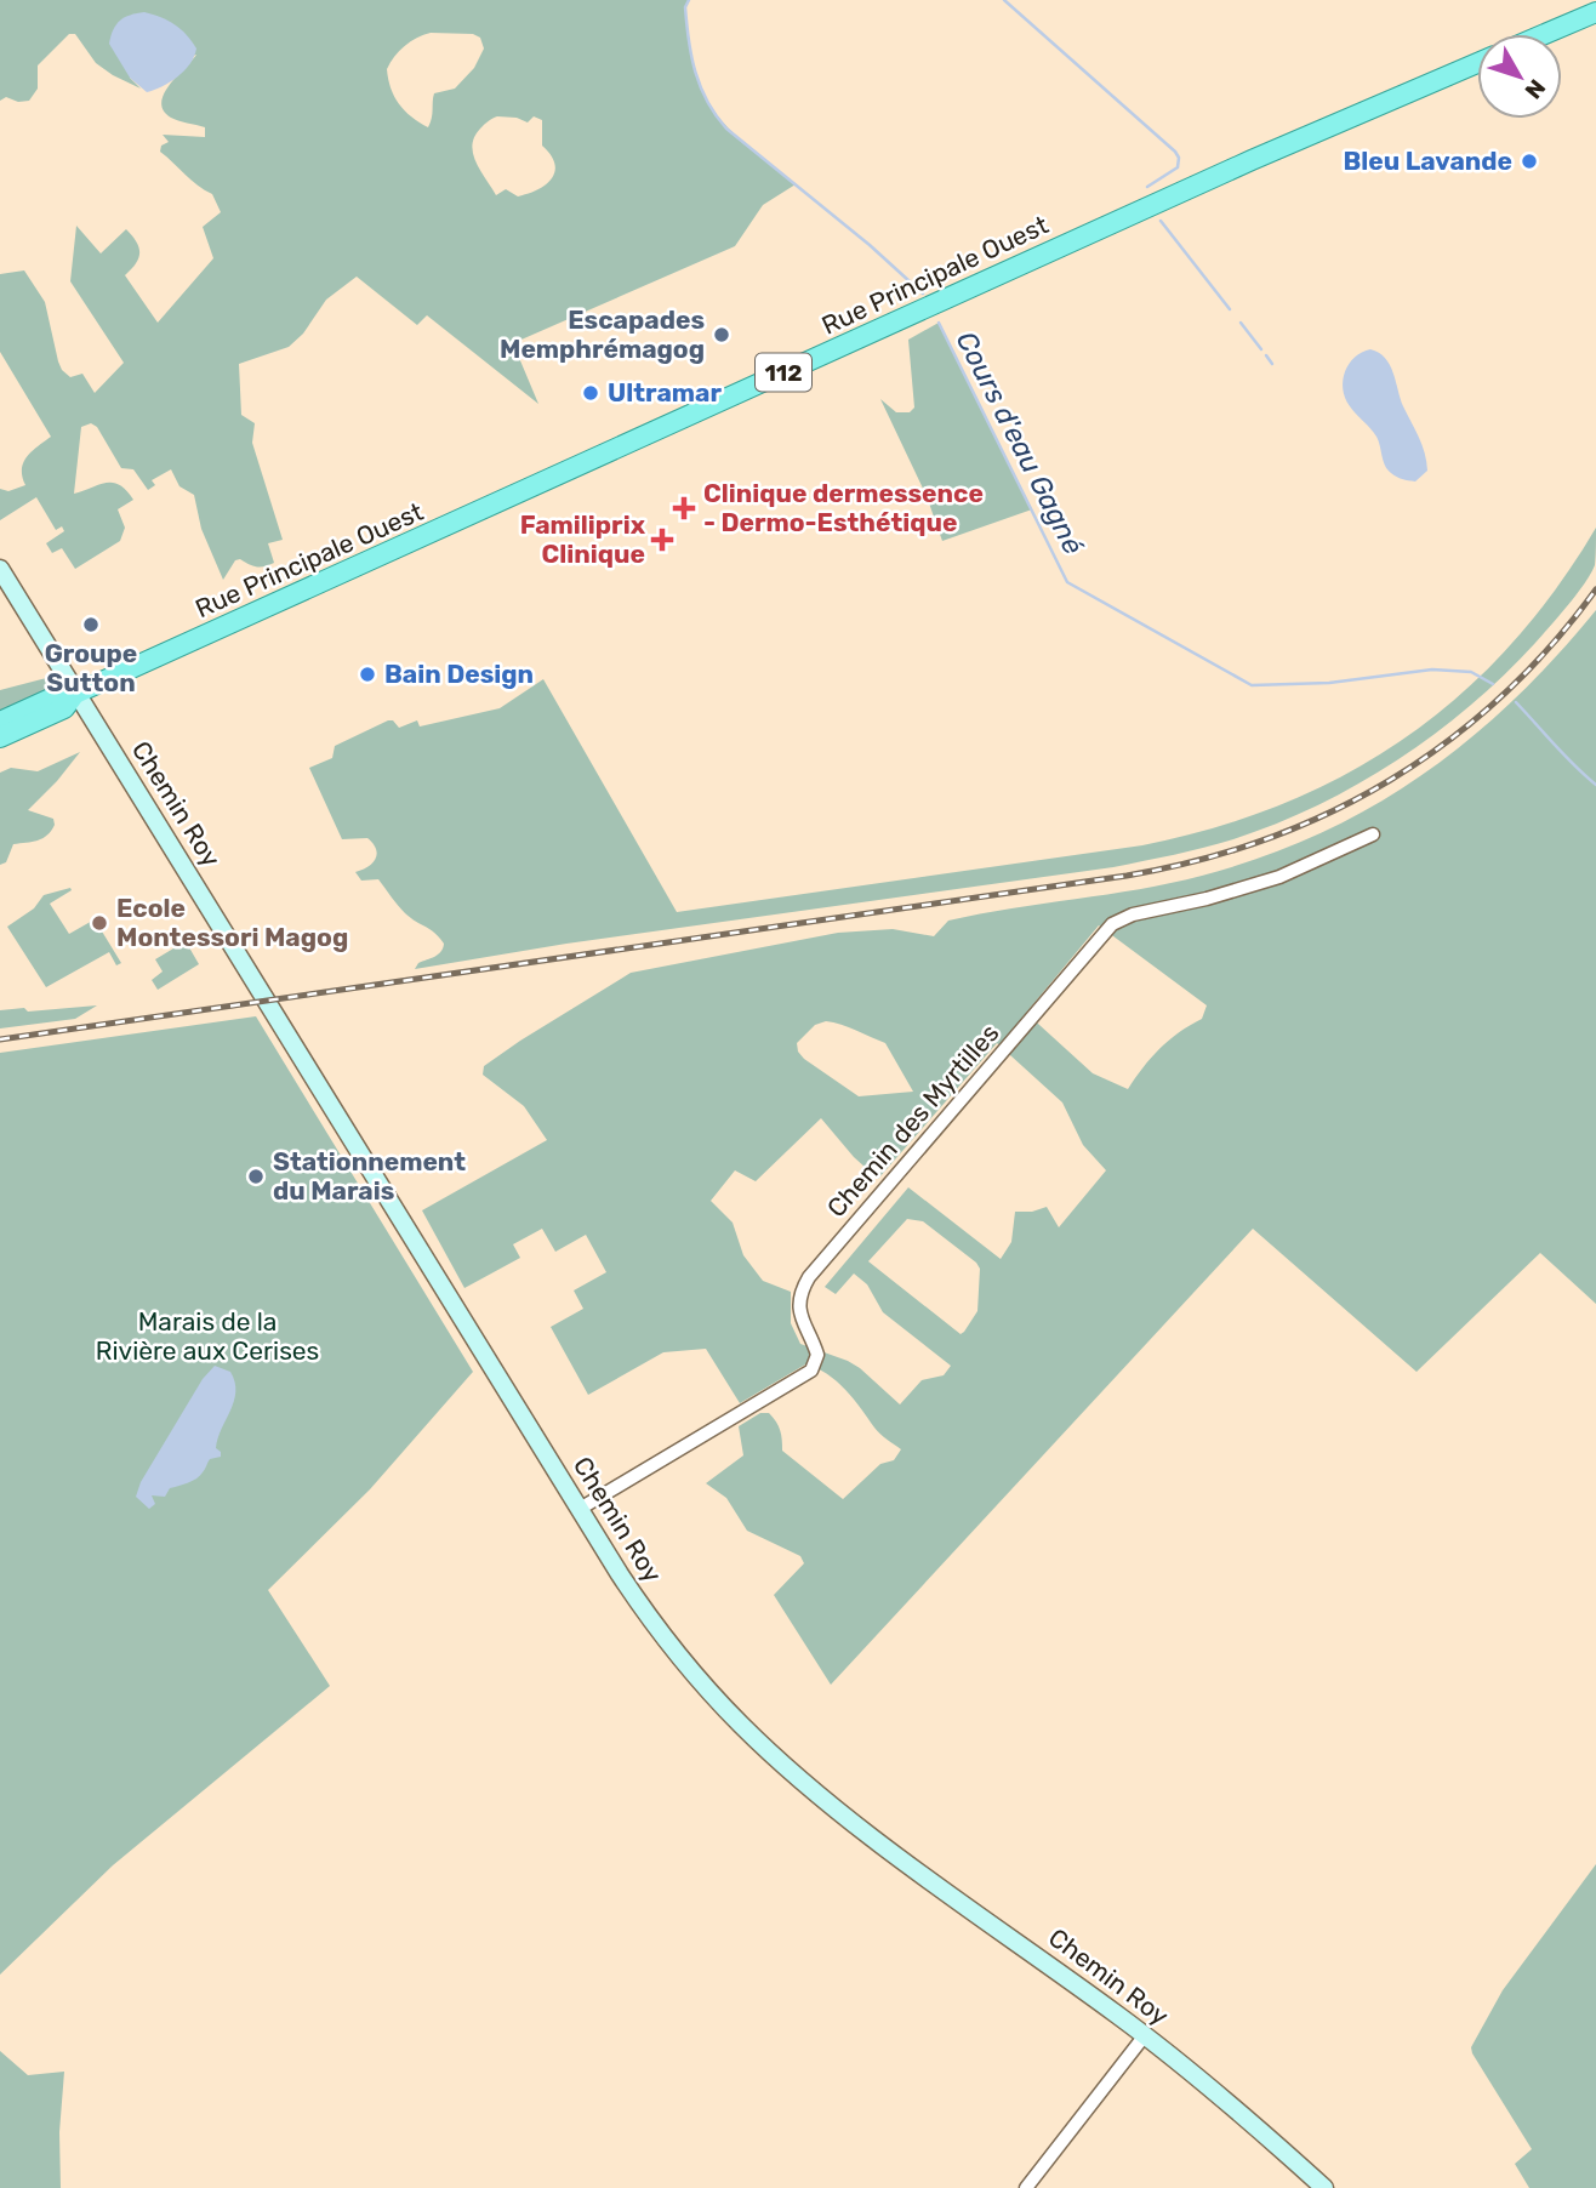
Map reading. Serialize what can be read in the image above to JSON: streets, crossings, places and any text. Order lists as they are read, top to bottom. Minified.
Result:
{"streets":{"main road":["Rue Principale Ouest","112"],"street":["Chemin Roy","Chemin des Myrtilles"]},"crossings":[["Rue Principale Ouest","Chemin Roy"],["Chemin Roy","Chemin des Myrtilles"]],"water":["Cours d'eau Gagné"],"parks":["Marais de la Rivière aux Cerises"],"places":{"other":["Bleu Lavande","Escapades Memphrémagog","Ultramar","Groupe Sutton","Bain Design","Ecole Montessori Magog","Stationnement du Marais"],"health":["Clinique dermessence - Dermo-Esthétique","Familiprix Clinique"]},"north":"bottom right"}
